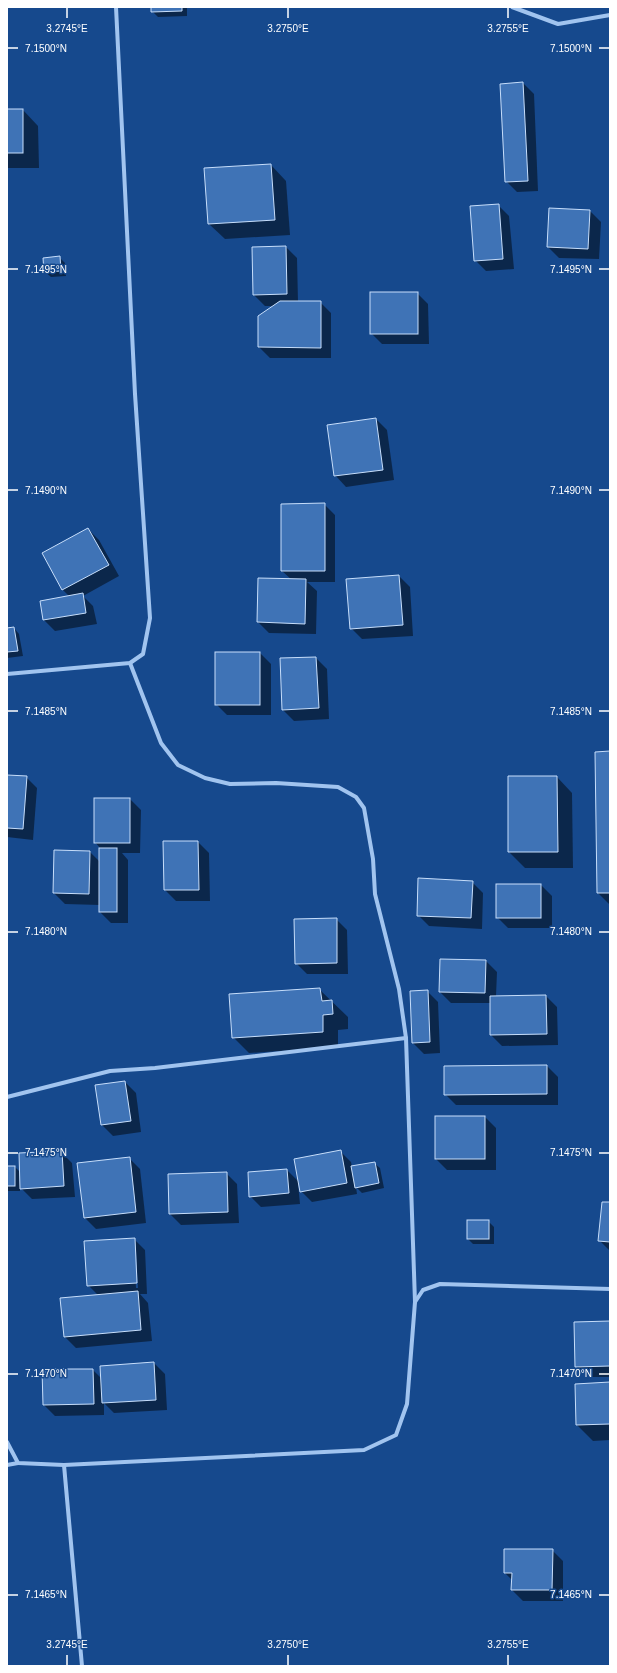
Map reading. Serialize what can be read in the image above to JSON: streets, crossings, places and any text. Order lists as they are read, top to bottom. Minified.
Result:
{"coordinates":["3.2745°E","3.2750°E","3.2755°E","7.1500°N","7.1495°N","7.1490°N","7.1485°N","7.1480°N","7.1475°N","7.1470°N","7.1465°N"]}
